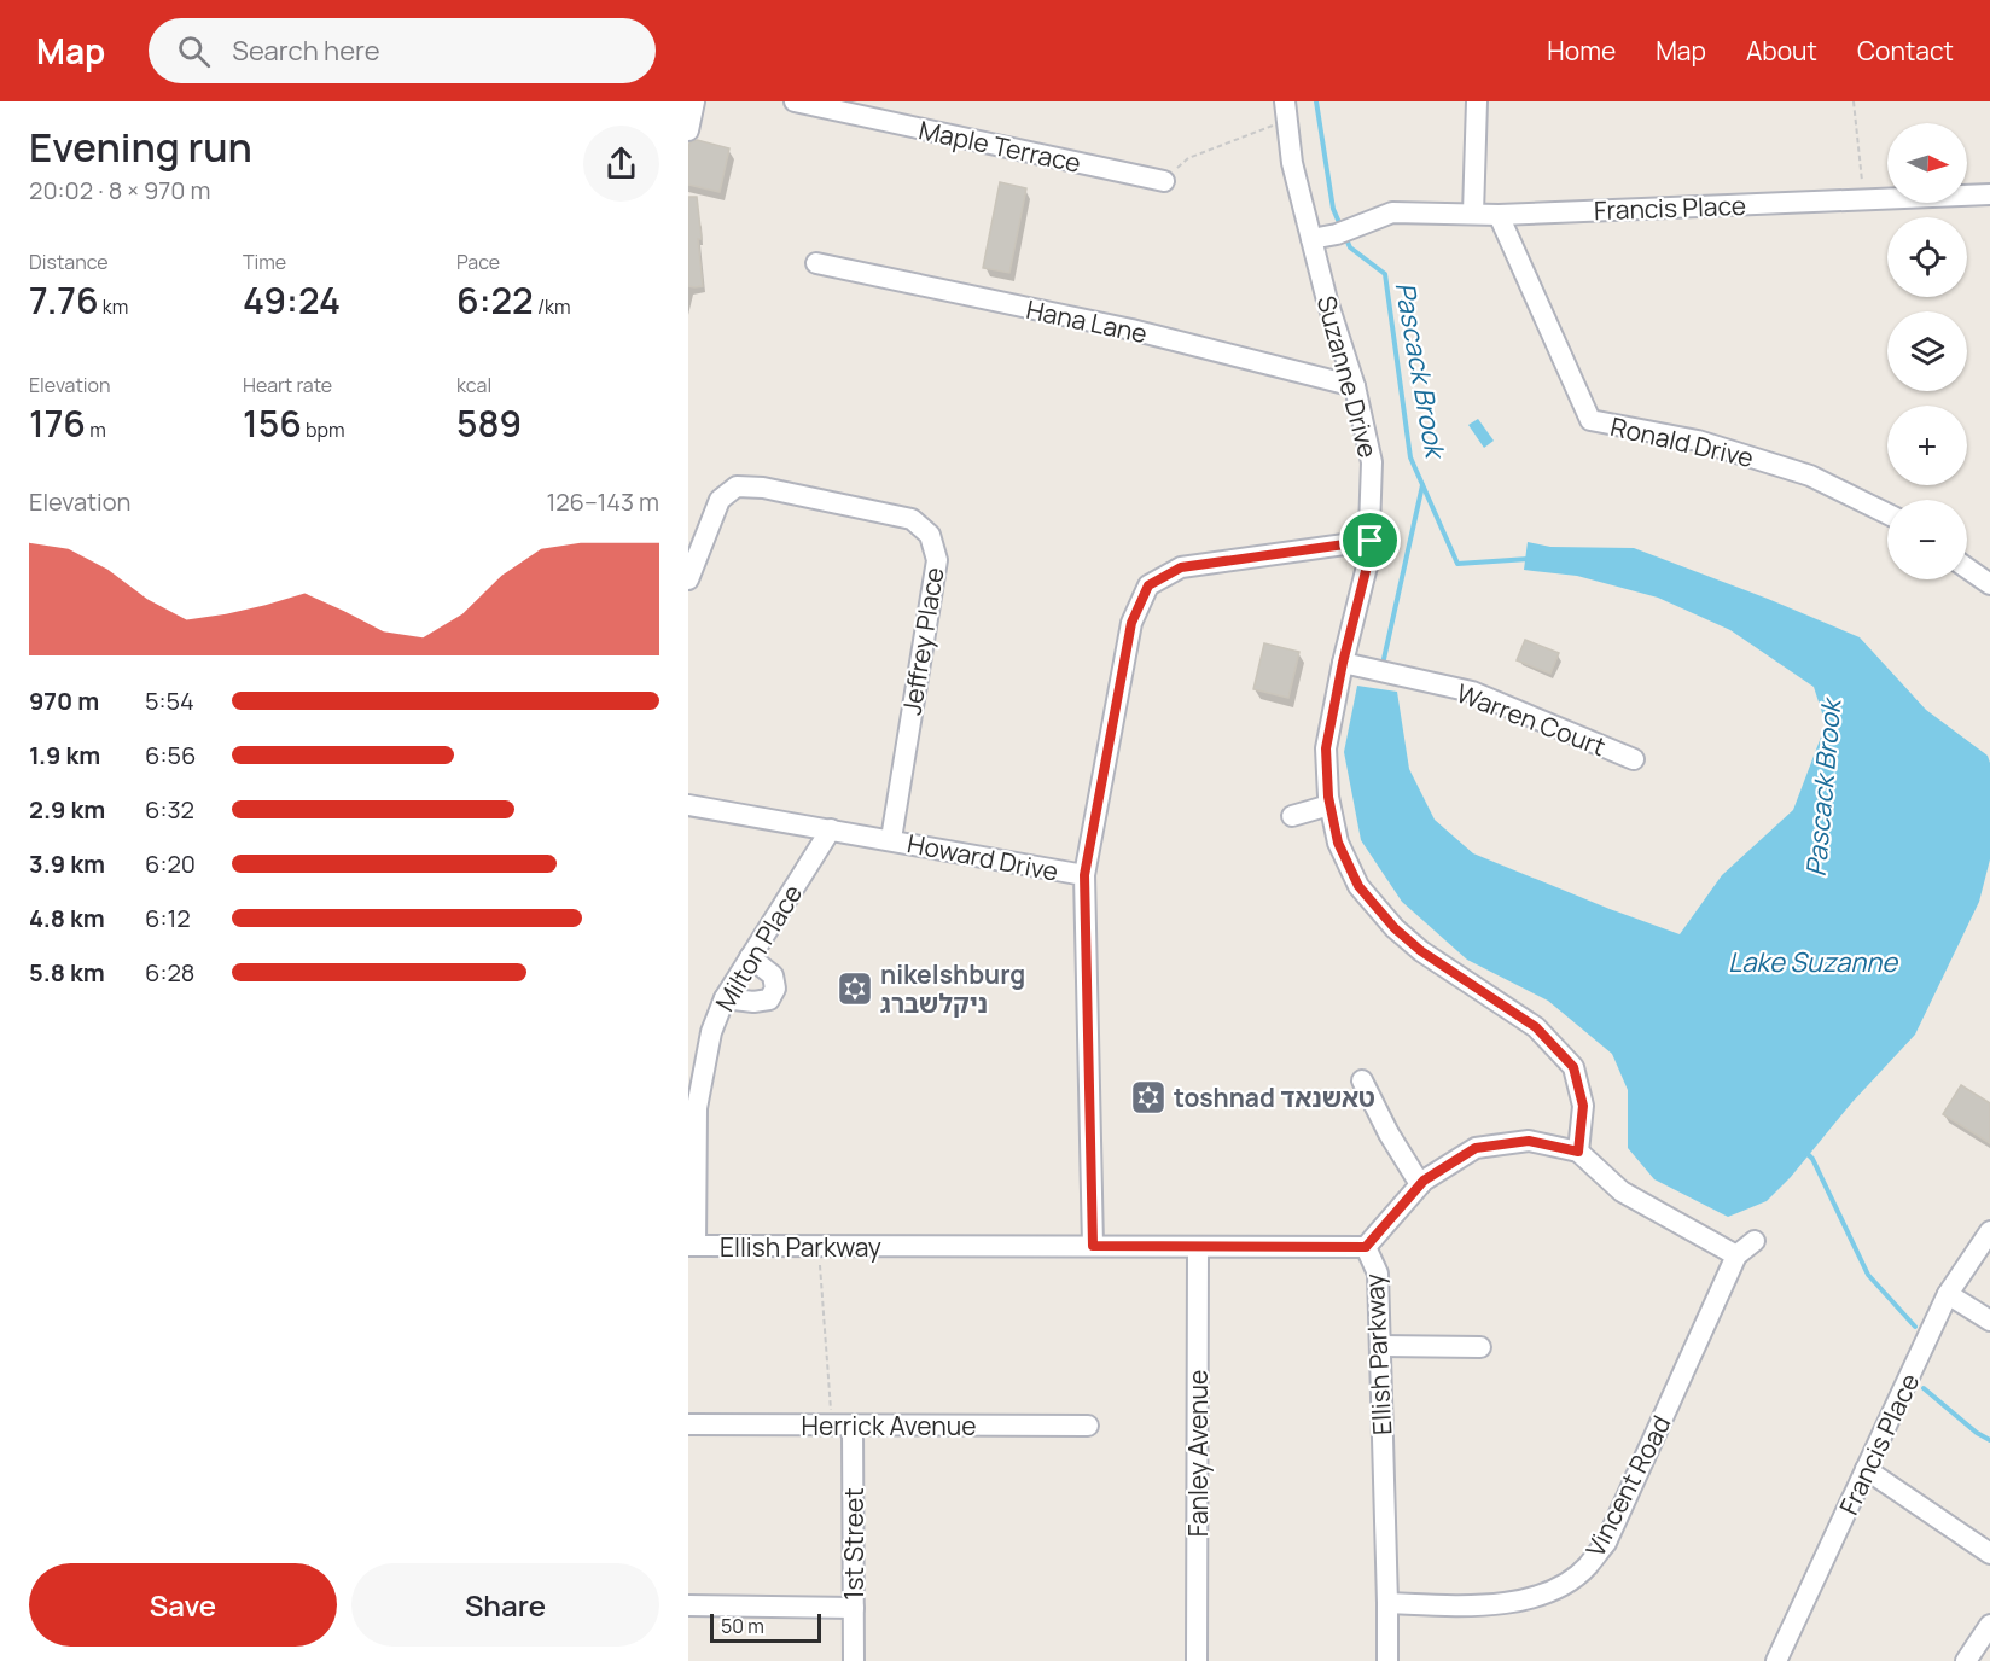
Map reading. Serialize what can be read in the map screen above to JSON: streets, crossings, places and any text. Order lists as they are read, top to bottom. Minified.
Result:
{"streets":{"street":["Maple Terrace","Francis Place","Hana Lane","Suzanne Drive","Ronald Drive","Jeffrey Place","Warren Court","Howard Drive","Milton Place","Ellish Parkway","Herrick Avenue","Fanley Avenue","Vincent Road","1st Street"]},"crossings":[["Francis Place","Suzanne Drive"],["Francis Place","Ronald Drive"],["Hana Lane","Suzanne Drive"],["Suzanne Drive","Warren Court"],["Jeffrey Place","Howard Drive"],["Howard Drive","Milton Place"],["Howard Drive","Ellish Parkway"],["Milton Place","Ellish Parkway"],["Ellish Parkway","Fanley Avenue"],["Ellish Parkway","Vincent Road"],["Herrick Avenue","1st Street"]],"water":["Pascack Brook","Lake Suzanne"],"places":{"synagogue":["nikelshburg ניקלשברג","toshnad טאשנאד"]},"scale_bar":"50 m","north":"right","page":{"header":"Map","search":"Search here","nav":["Home","Map","About","Contact"],"heading":["Evening run","20:02 · 8 × 970 m"],"map_buttons":["+","−"],"stats":[["Distance","7.76 km"],["Time","49:24"],["Pace","6:22 /km"],["Elevation","176 m"],["Heart rate","156 bpm"],["kcal","589"]],"chart":["Elevation","126–143 m"],"list":[{"name":"970 m","note":"5:54"},{"name":"1.9 km","note":"6:56"},{"name":"2.9 km","note":"6:32"},{"name":"3.9 km","note":"6:20"},{"name":"4.8 km","note":"6:12"},{"name":"5.8 km","note":"6:28"}],"buttons":["Save","Share"],"scale":"50 m"}}
